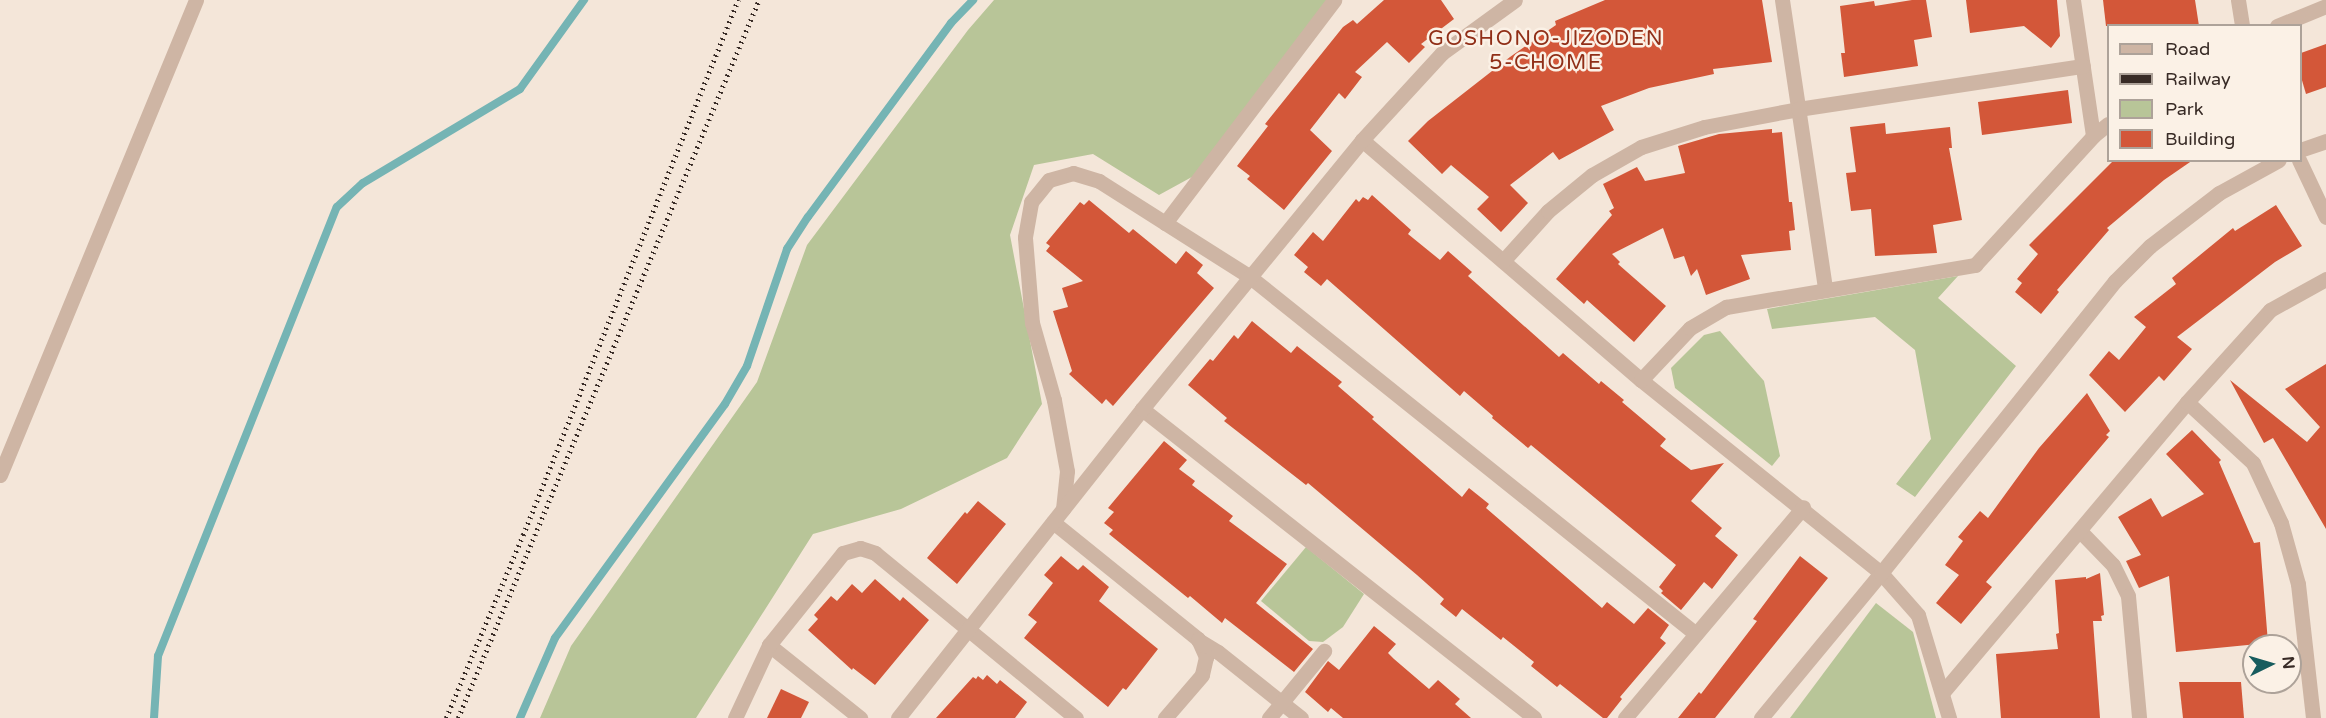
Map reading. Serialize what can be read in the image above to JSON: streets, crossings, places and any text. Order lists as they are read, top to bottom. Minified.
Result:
{"districts":["GOSHONO-JIZODEN 5-CHOME"],"legend":["Road","Railway","Park","Building"],"north":"right"}
